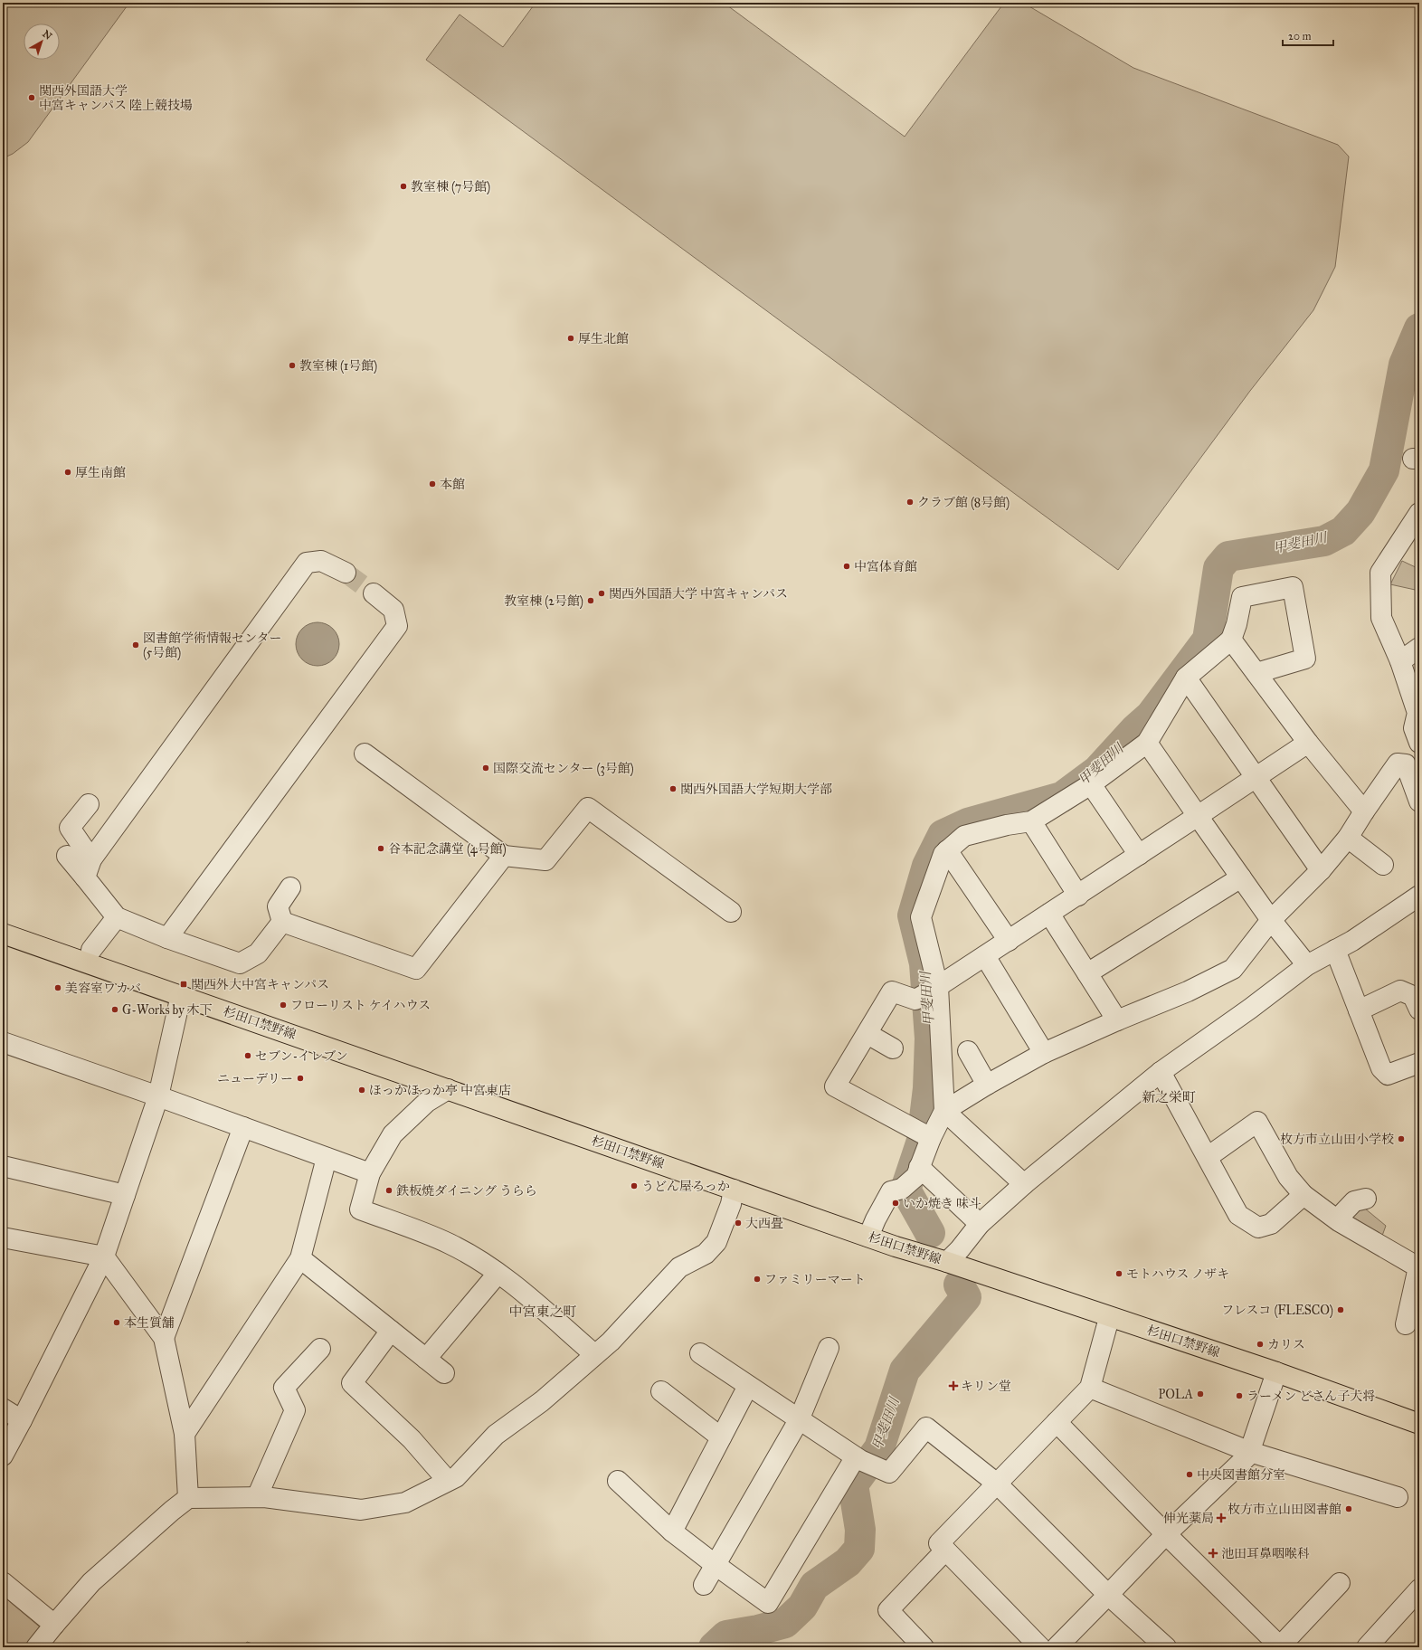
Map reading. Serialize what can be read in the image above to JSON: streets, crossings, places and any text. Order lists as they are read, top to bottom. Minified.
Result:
{"streets":{"main road":["杉田口禁野線"]},"districts":["新之栄町","中宮東之町"],"water":["甲斐田川"],"places":{"other":["関西外国語大学 中宮キャンパス 陸上競技場","教室棟 (7号館)","厚生北館","教室棟 (1号館)","厚生南館","本館","クラブ館 (8号館)","中宮体育館","関西外国語大学 中宮キャンパス","教室棟 (2号館)","図書館学術情報センター (5号館)","国際交流センター (3号館)","関西外国語大学短期大学部","谷本記念講堂 (4号館)","美容室ワカバ","フローリスト ケイハウス","G-Works by 木下","セブン-イレブン","ニューデリー","ほっかほっか亭 中宮東店","枚方市立山田小学校","うどん屋ろっか","鉄板焼ダイニング うらら","いか焼き 味斗","大西畳","モトハウス ノザキ","ファミリーマート","フレスコ (FLESCO)","本生質舗","カリス","POLA","ラーメン どさん子大将","中央図書館分室","枚方市立山田図書館"],"transit":["関西外大中宮キャンパス"],"health":["キリン堂","伸光薬局","池田耳鼻咽喉科"]},"scale_bar":"20 m","north":"top right"}
